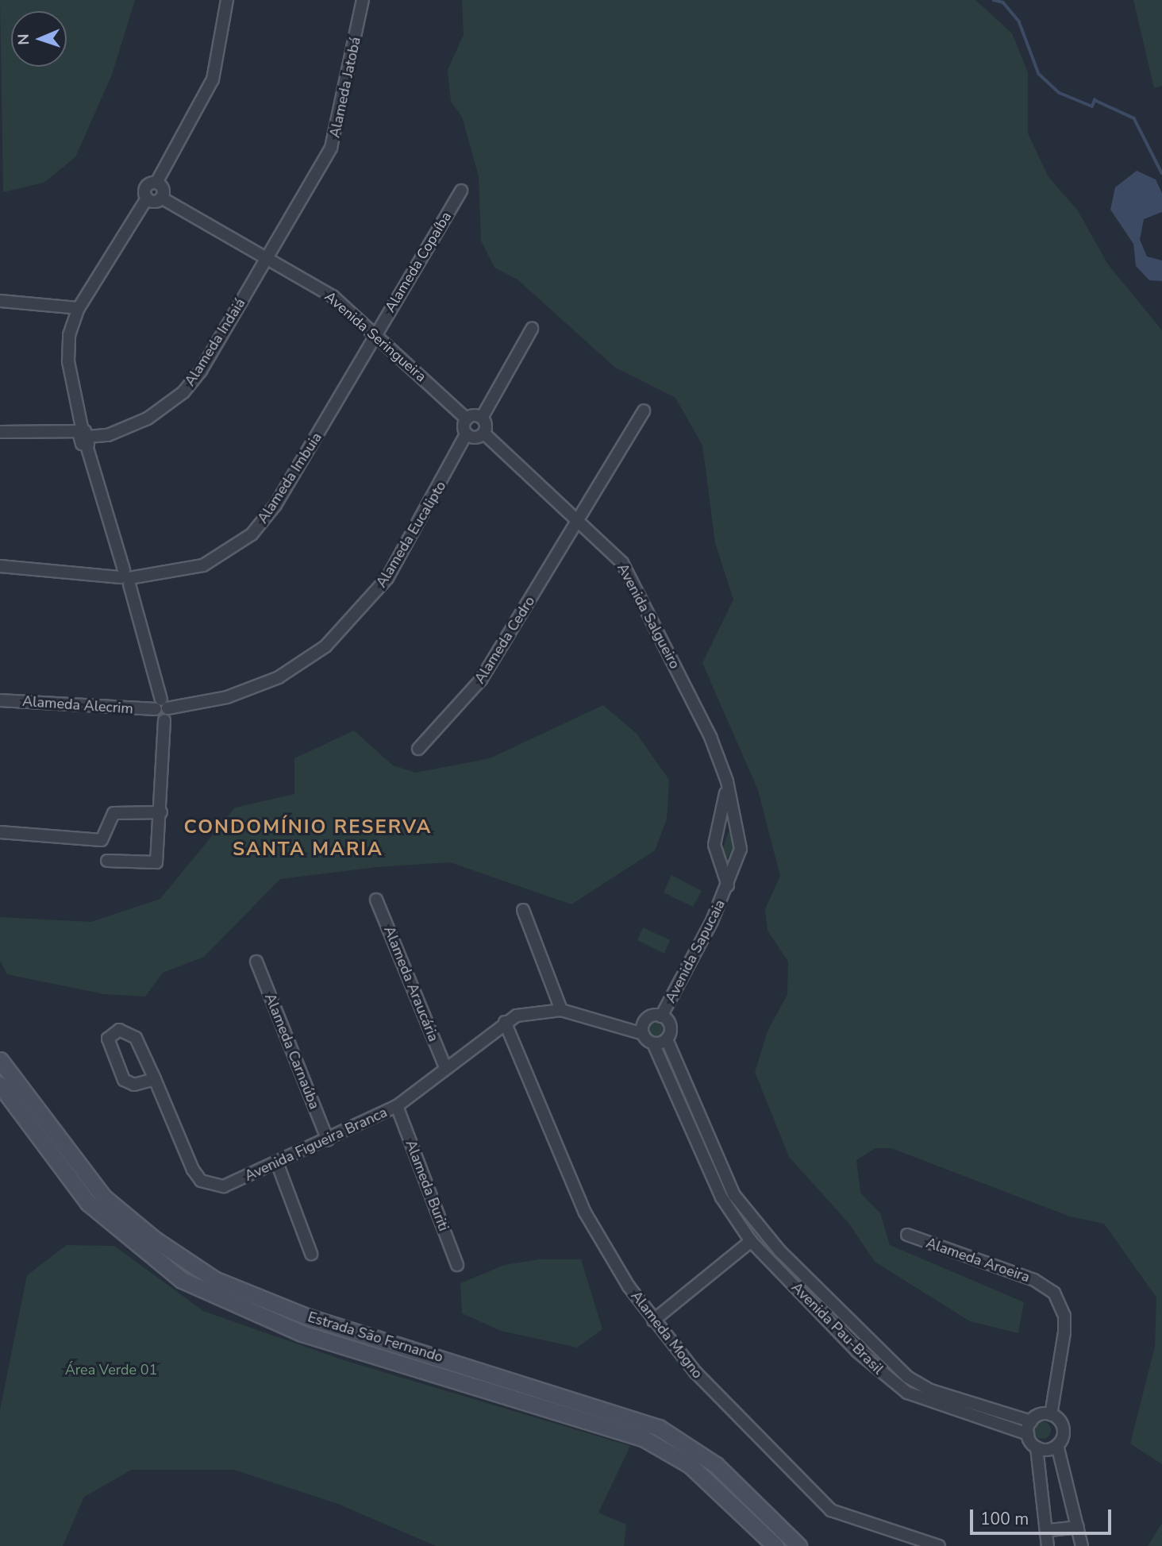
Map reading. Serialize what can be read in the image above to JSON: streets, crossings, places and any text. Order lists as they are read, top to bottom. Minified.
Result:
{"streets":{"main road":["Estrada São Fernando"],"street":["Alameda Jatobá","Alameda Copaíba","Avenida Seringueira","Alameda Indaiá","Alameda Imbuia","Alameda Eucalipto","Avenida Salgueiro","Alameda Cedro","Alameda Alecrim","Avenida Sapucaia","Alameda Araucária","Alameda Carnaúba","Avenida Figueira Branca","Alameda Buriti","Alameda Aroeira","Avenida Pau-Brasil","Alameda Mogno"]},"crossings":[["Alameda Jatobá","Avenida Seringueira"],["Alameda Jatobá","Alameda Indaiá"],["Alameda Copaíba","Avenida Seringueira"],["Alameda Copaíba","Alameda Imbuia"],["Avenida Seringueira","Alameda Indaiá"],["Avenida Seringueira","Alameda Imbuia"],["Alameda Eucalipto","Alameda Alecrim"],["Avenida Salgueiro","Alameda Cedro"],["Avenida Salgueiro","Avenida Sapucaia"],["Avenida Sapucaia","Avenida Figueira Branca"],["Avenida Sapucaia","Avenida Pau-Brasil"],["Alameda Araucária","Avenida Figueira Branca"],["Alameda Carnaúba","Avenida Figueira Branca"],["Avenida Figueira Branca","Alameda Buriti"],["Avenida Figueira Branca","Avenida Pau-Brasil"],["Avenida Figueira Branca","Alameda Mogno"],["Alameda Aroeira","Avenida Pau-Brasil"]],"districts":["CONDOMÍNIO RESERVA SANTA MARIA"],"parks":["Área Verde 01"],"scale_bar":"100 m","north":"left"}
